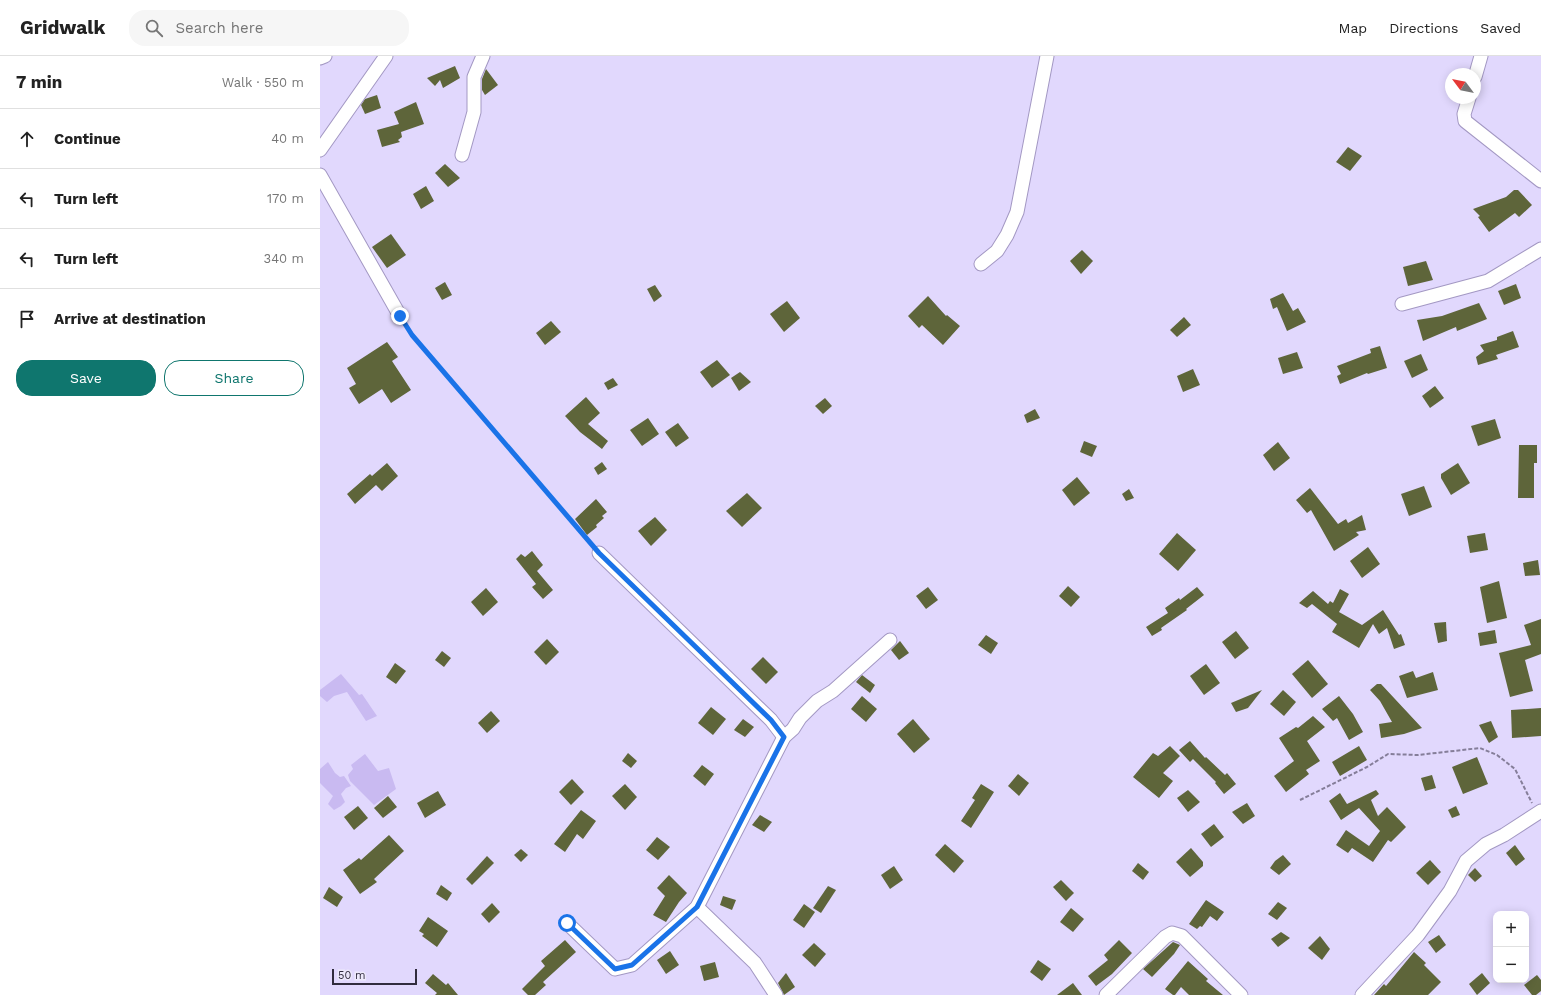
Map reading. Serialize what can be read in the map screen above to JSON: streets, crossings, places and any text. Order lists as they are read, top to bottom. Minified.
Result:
{"scale_bar":"50 m","north":"top left","page":{"header":"Gridwalk","search":"Search here","nav":["Map","Directions","Saved"],"heading":["7 min","Walk · 550 m"],"list":[["Continue","40 m"],["Turn left","170 m"],["Turn left","340 m"],"Arrive at destination"],"buttons":["Save","Share"],"map_buttons":["+","−"],"scale":"50 m"}}
